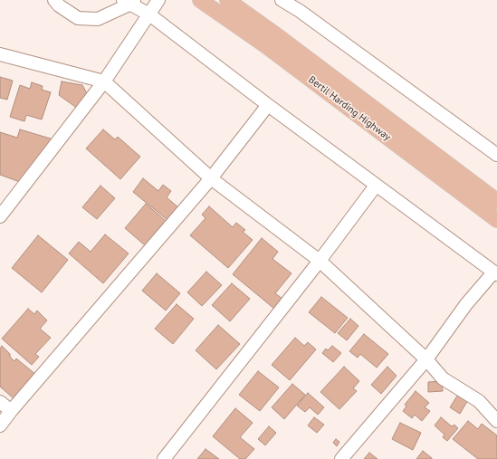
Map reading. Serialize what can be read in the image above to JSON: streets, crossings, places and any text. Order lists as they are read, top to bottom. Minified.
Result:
{"streets":{"main road":["Bertil Harding Highway"]}}
